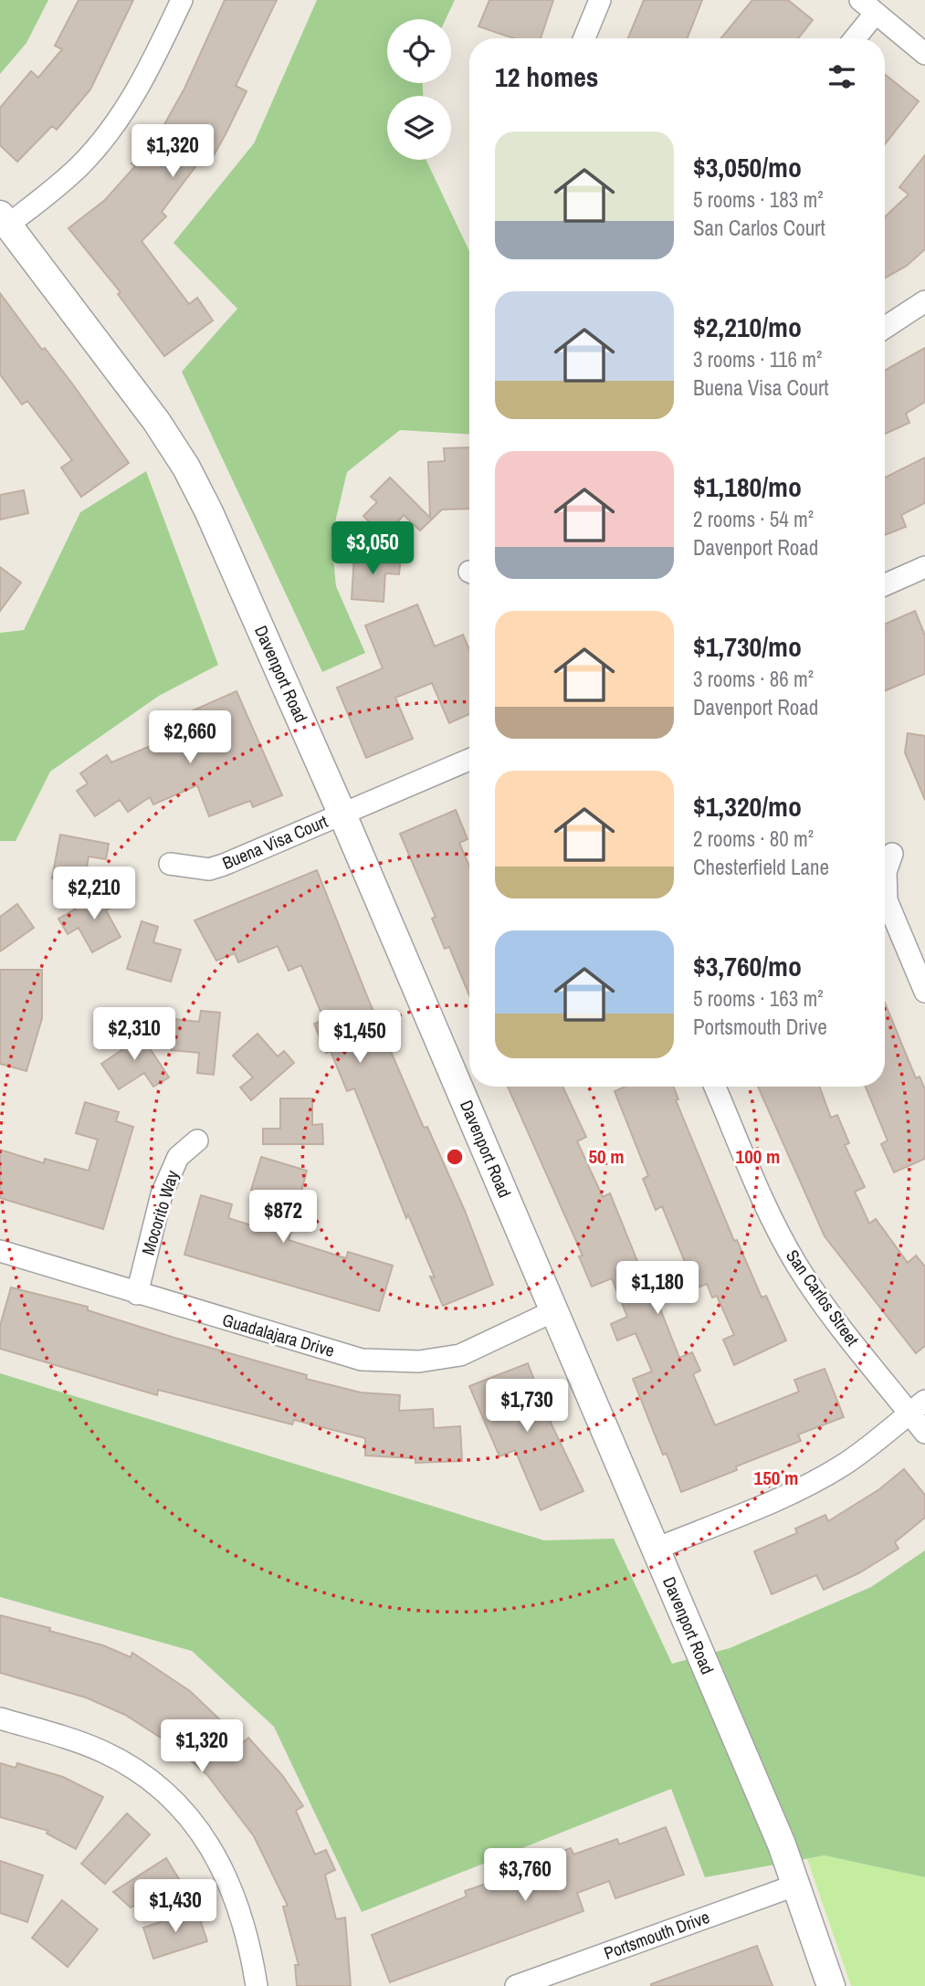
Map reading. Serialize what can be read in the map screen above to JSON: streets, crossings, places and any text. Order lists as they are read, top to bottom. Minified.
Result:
{"streets":{"street":["Davenport Road","Buena Visa Court","Mocorito Way","San Carlos Street","Guadalajara Drive","Portsmouth Drive"]},"crossings":[["Davenport Road","Buena Visa Court"],["Davenport Road","Guadalajara Drive"],["Davenport Road","Portsmouth Drive"],["Mocorito Way","Guadalajara Drive"]],"page":{"heading":"12 homes","list":[{"name":"$3,050/mo","note":"5 rooms · 183 m² · San Carlos Court"},{"name":"$2,210/mo","note":"3 rooms · 116 m² · Buena Visa Court"},{"name":"$1,180/mo","note":"2 rooms · 54 m² · Davenport Road"},{"name":"$1,730/mo","note":"3 rooms · 86 m² · Davenport Road"},{"name":"$1,320/mo","note":"2 rooms · 80 m² · Chesterfield Lane"},{"name":"$3,760/mo","note":"5 rooms · 163 m² · Portsmouth Drive"}],"price":["$1,320","$3,050","$2,660","$2,210","$2,310","$1,450","$872","$1,180","$1,730","$1,320","$3,760","$1,430"]},"rings":["50 m","100 m","150 m"]}
